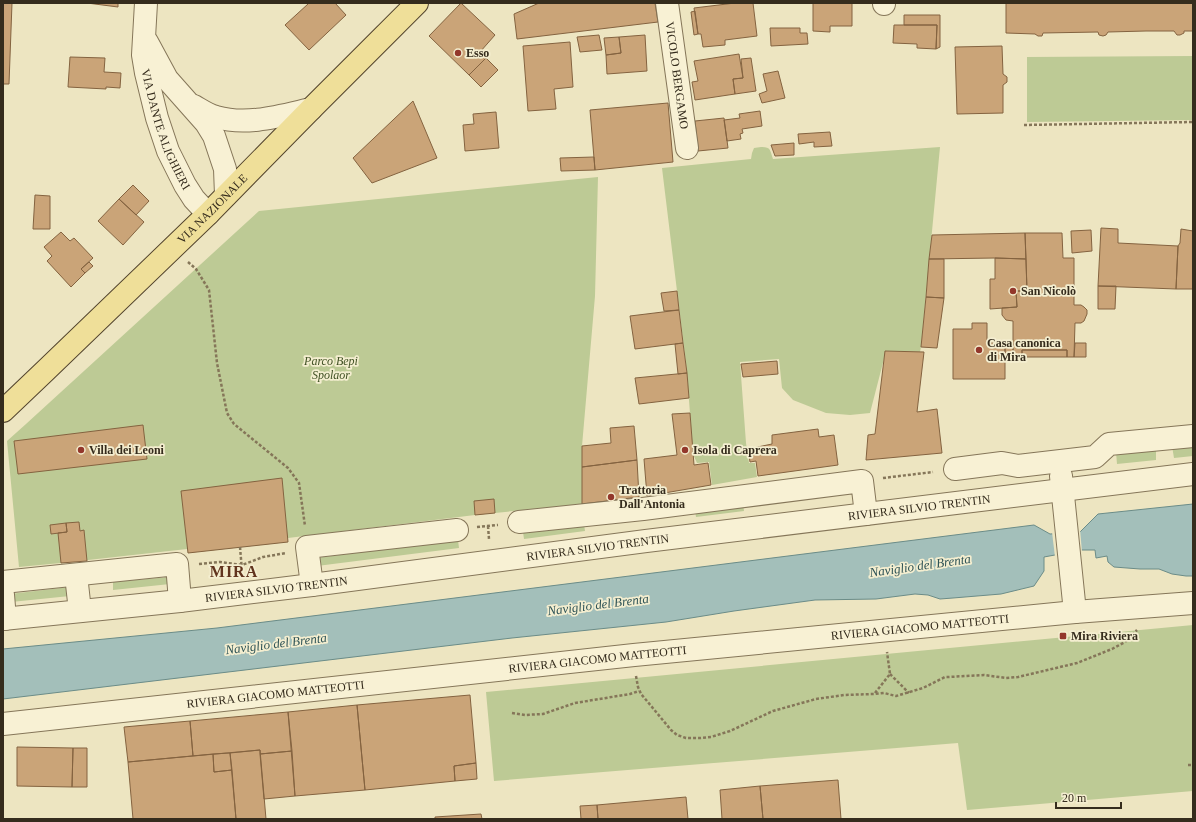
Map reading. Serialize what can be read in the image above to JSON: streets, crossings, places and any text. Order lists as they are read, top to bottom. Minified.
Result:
{"streets":{"main road":["VIA NAZIONALE"],"street":["VICOLO BERGAMO","VIA DANTE ALIGHIERI","RIVIERA SILVIO TRENTIN","RIVIERA GIACOMO MATTEOTTI"]},"crossings":[["VIA DANTE ALIGHIERI","VIA NAZIONALE"]],"districts":["MIRA"],"water":["Naviglio del Brenta"],"parks":["Parco Bepi Spolaor"],"places":{"other":["Esso","San Nicolò","Casa canonica di Mira","Villa dei Leoni","Isola di Caprera","Trattoria Dall'Antonia"],"transit":["Mira Riviera"]},"scale_bar":"20 m"}
